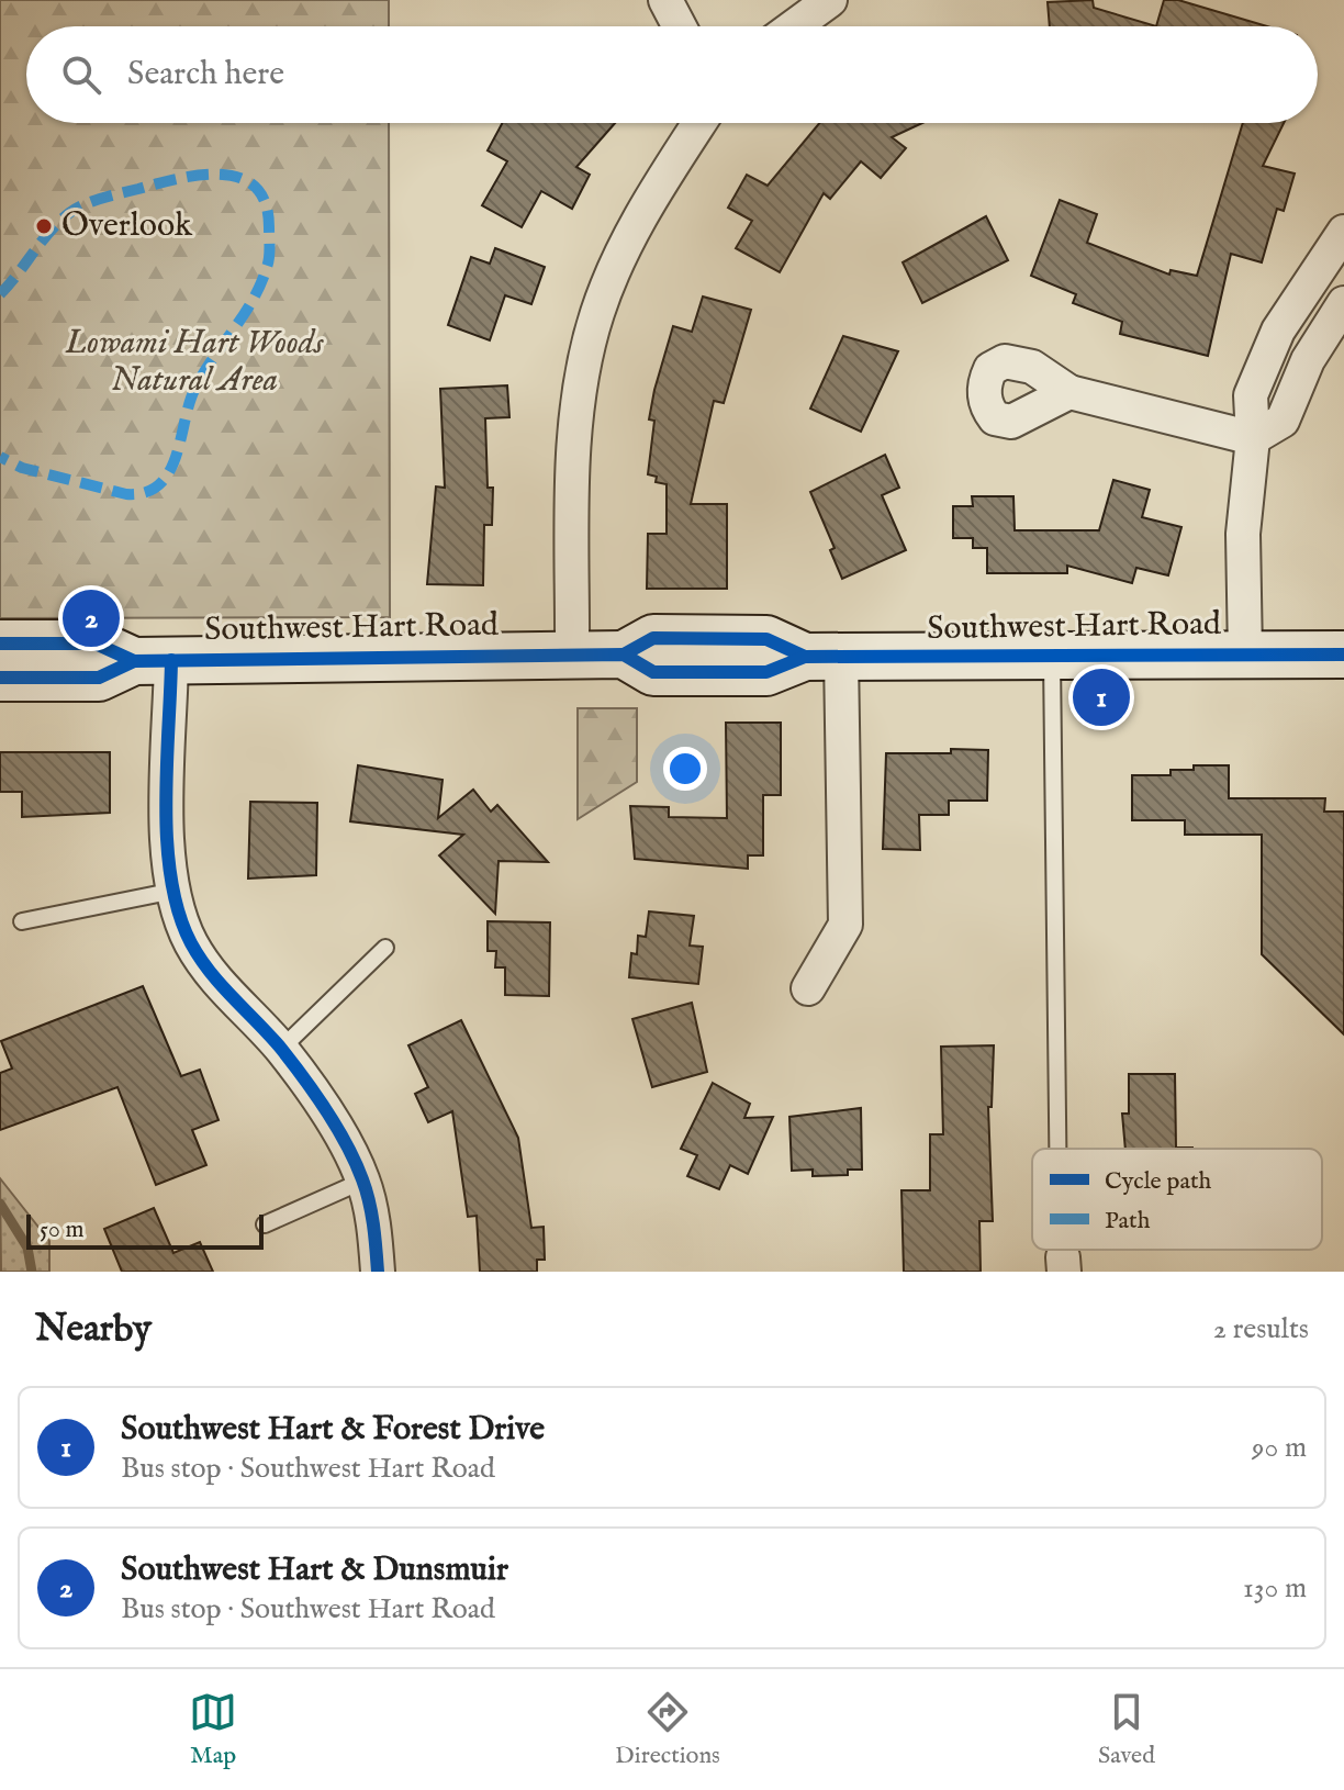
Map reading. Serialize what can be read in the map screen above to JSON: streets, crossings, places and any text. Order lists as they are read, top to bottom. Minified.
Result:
{"streets":{"main road":["Southwest Hart Road"]},"parks":["Lowami Hart Woods Natural Area"],"places":["Overlook"],"legend":["Cycle path","Path"],"scale_bar":"50 m","page":{"search":"Search here","pins":["2","1"],"scale":"50 m","heading":["Nearby","2 results"],"list":[{"mark":"1","name":"Southwest Hart & Forest Drive","note":"Bus stop · Southwest Hart Road","value":"90 m"},{"mark":"2","name":"Southwest Hart & Dunsmuir","note":"Bus stop · Southwest Hart Road","value":"130 m"}],"nav":["Map","Directions","Saved"]}}
